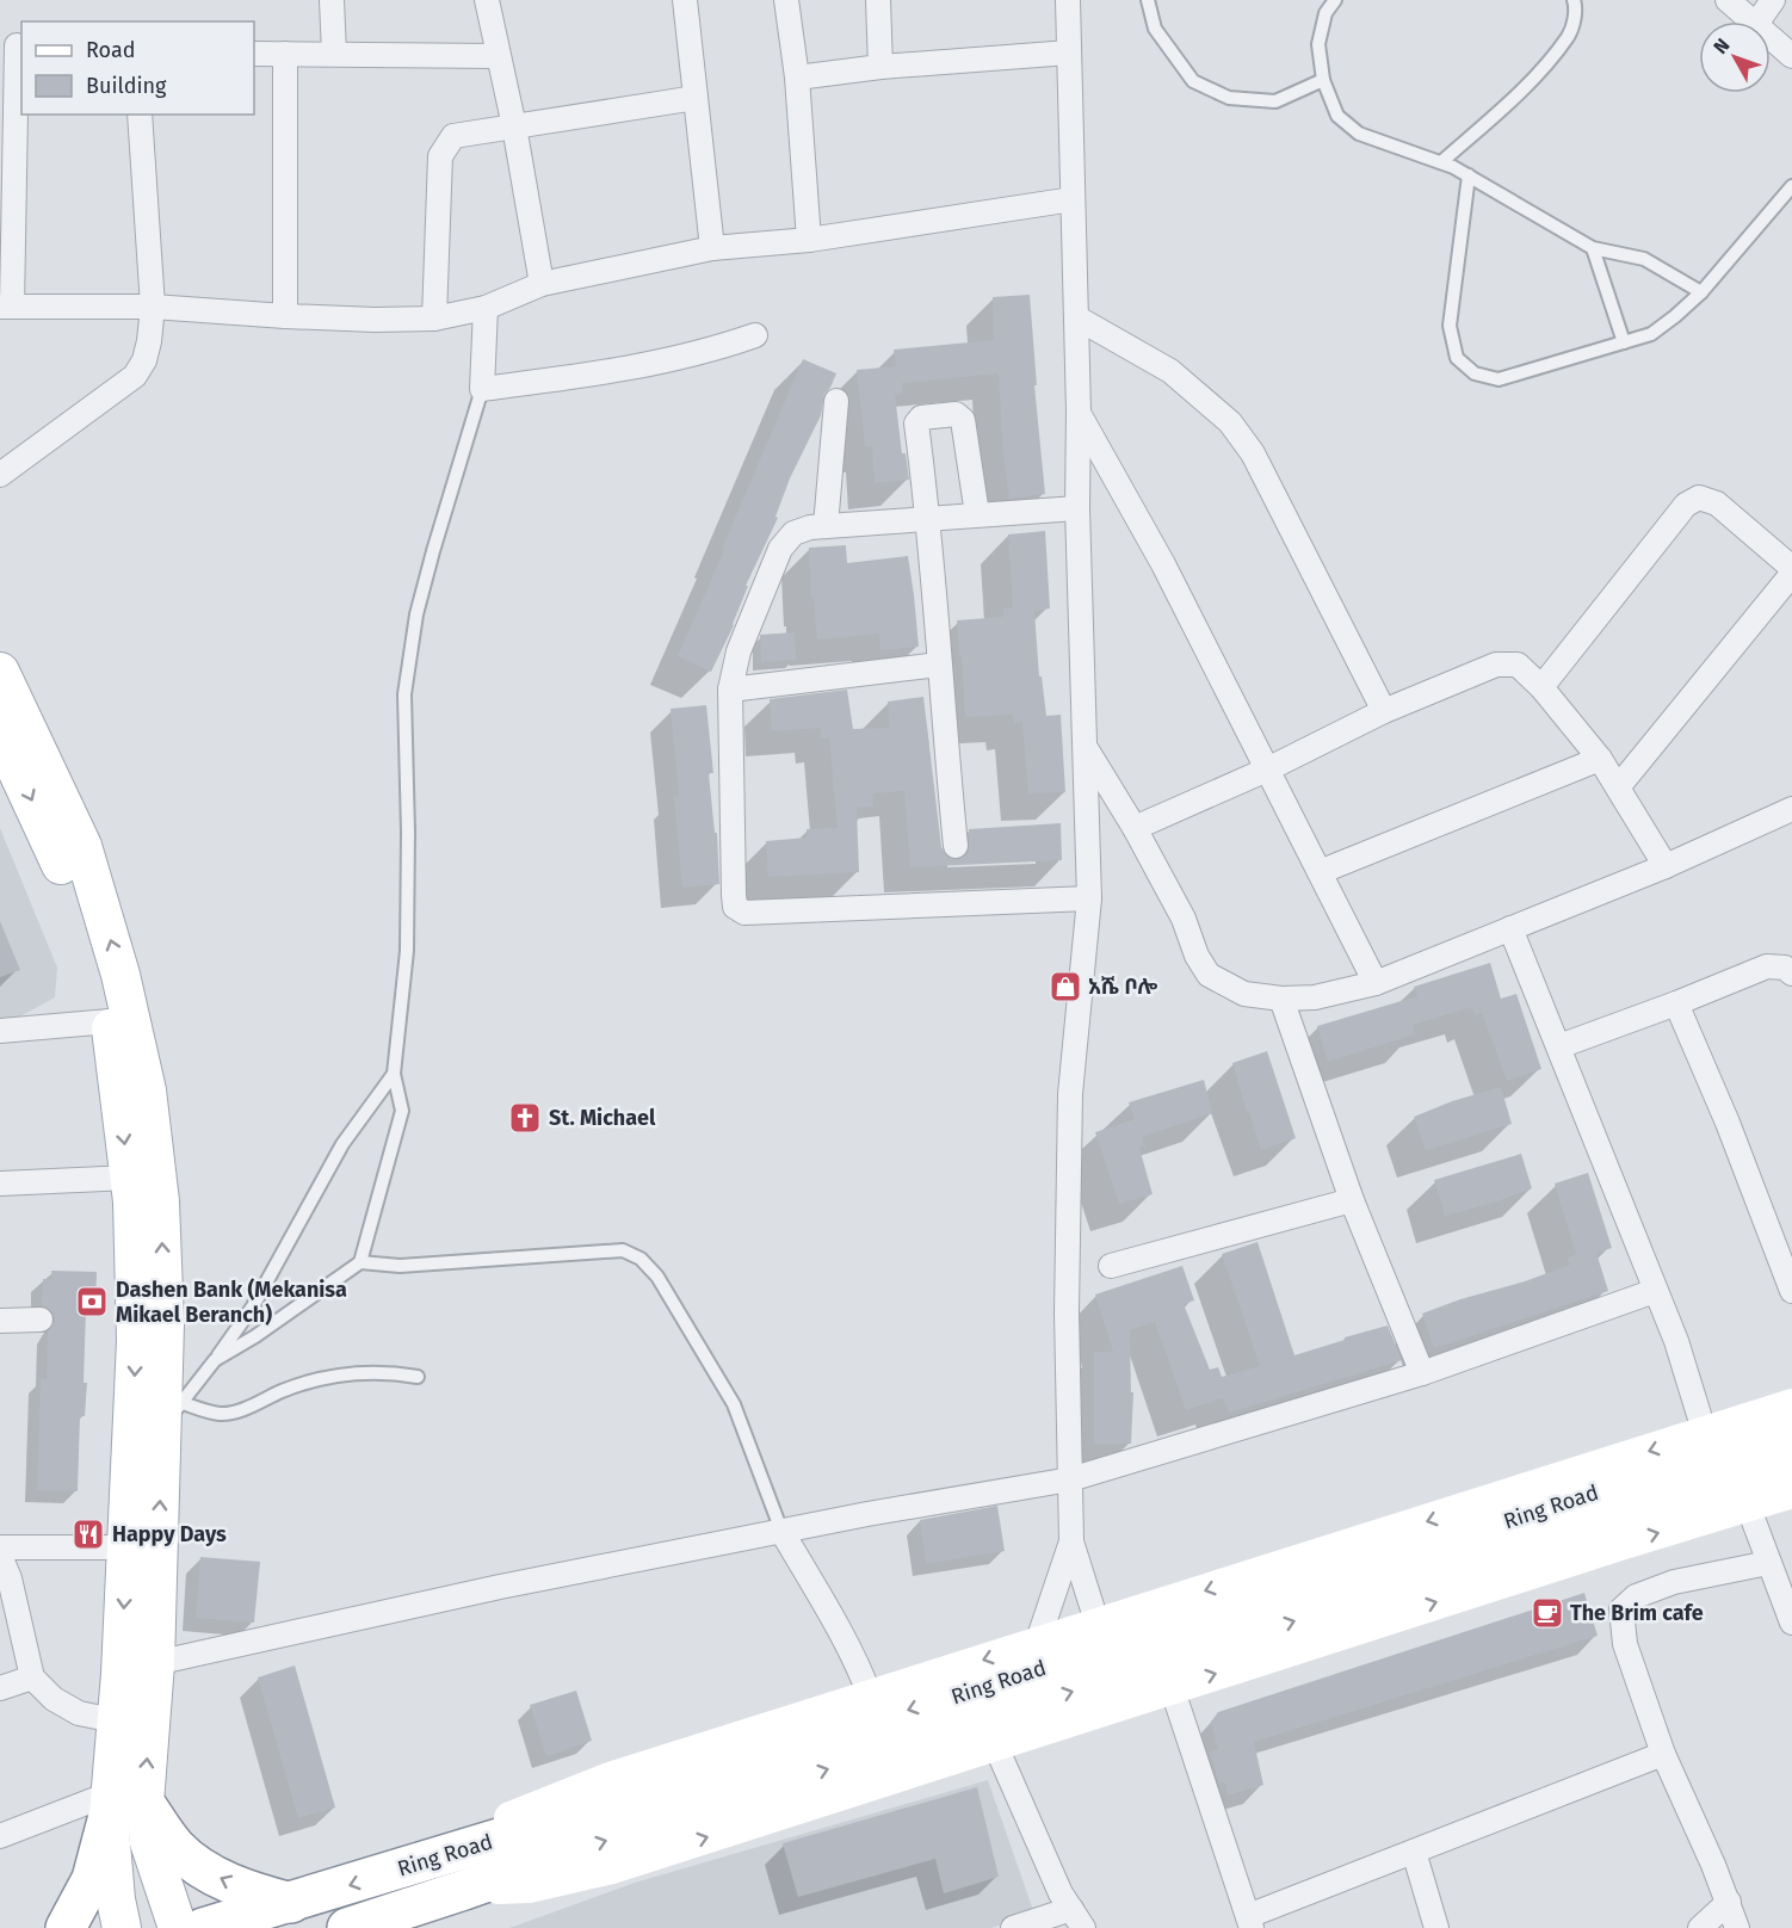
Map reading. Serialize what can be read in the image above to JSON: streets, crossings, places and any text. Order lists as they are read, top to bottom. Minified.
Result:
{"streets":{"highway":["Ring Road"]},"places":{"shop":["አሼ ቦሎ"],"church":["St. Michael"],"bank":["Dashen Bank (Mekanisa Mikael Beranch)"],"restaurant":["Happy Days"],"cafe":["The Brim cafe"]},"legend":["Road","Building"],"north":"top left"}
